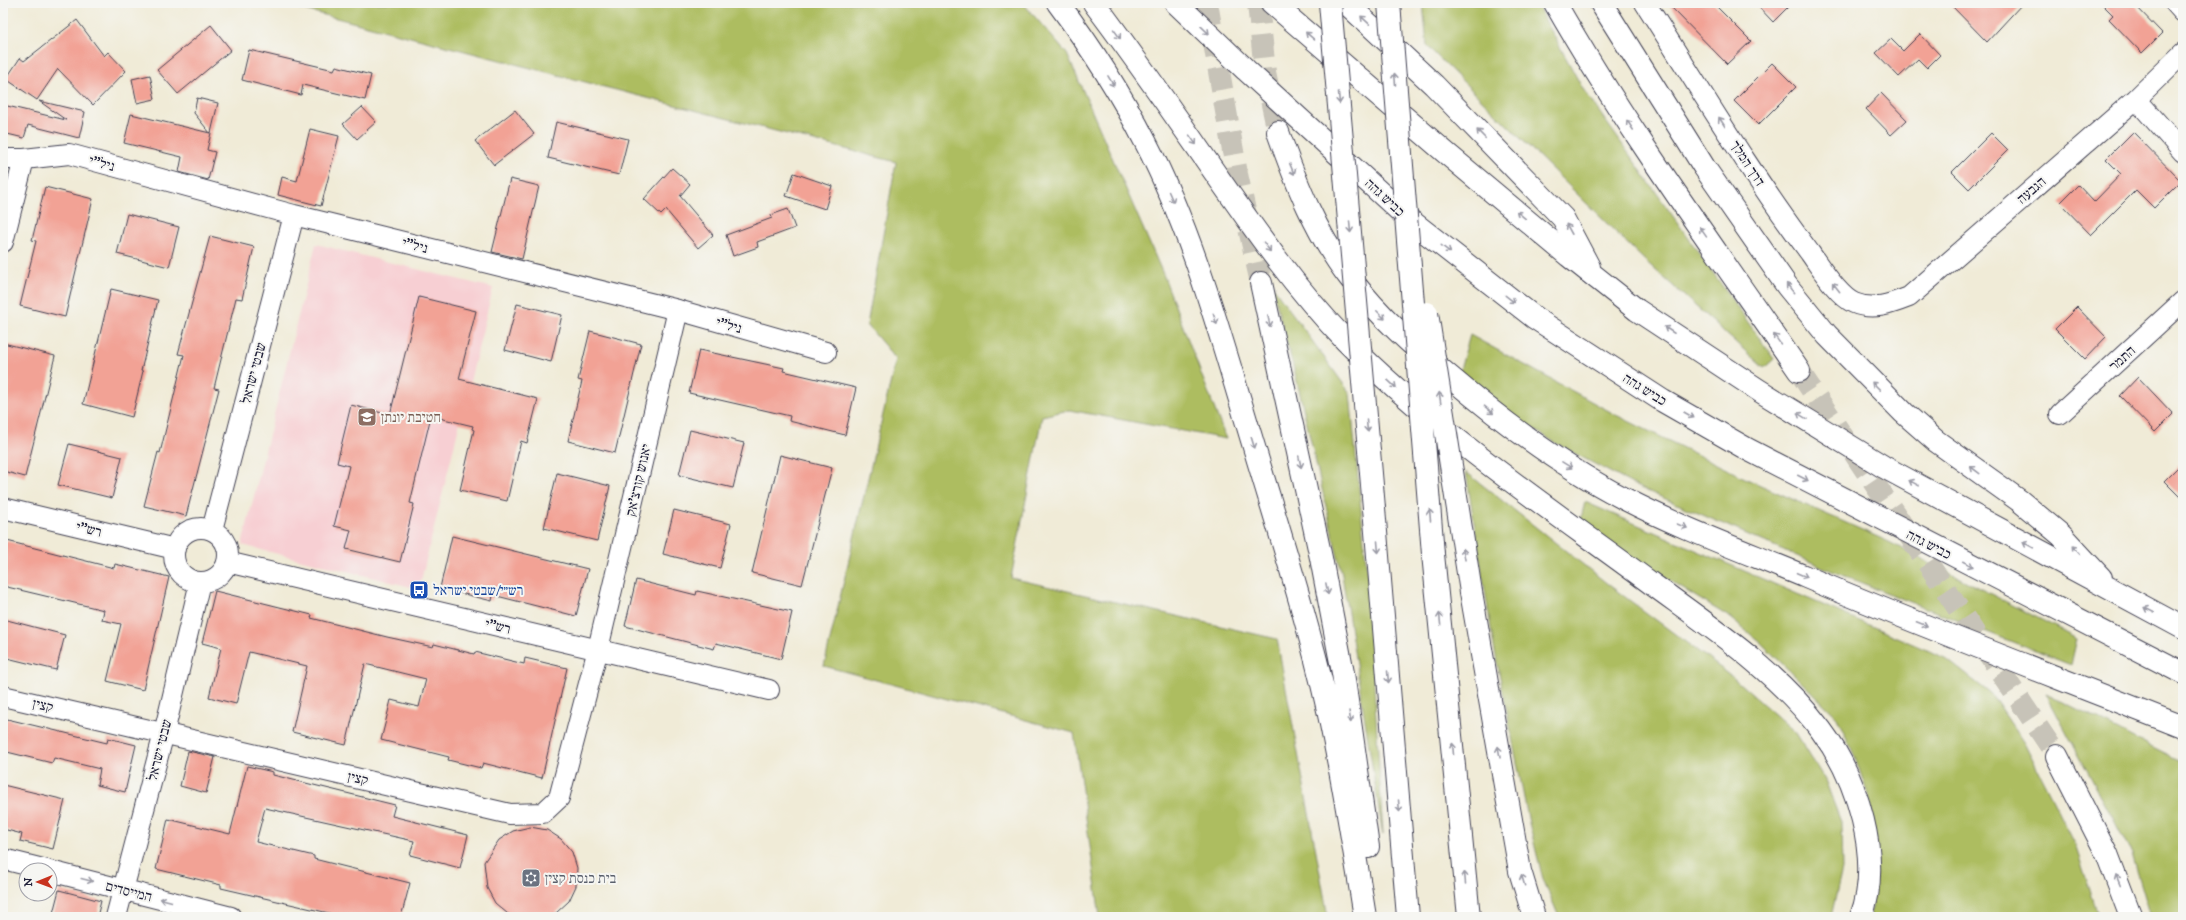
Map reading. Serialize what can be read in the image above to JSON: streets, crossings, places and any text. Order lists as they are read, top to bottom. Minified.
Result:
{"streets":{"highway":["כביש גהה"],"street":["ניל\"י","דרך המלך","הגבעה","התמר","שבטי ישראל","יאנוש קורצ'אק","רש\"י","קצין","המייסדים"]},"crossings":[["ניל\"י","שבטי ישראל"],["ניל\"י","יאנוש קורצ'אק"],["דרך המלך","הגבעה"],["שבטי ישראל","רש\"י"],["שבטי ישראל","קצין"],["שבטי ישראל","המייסדים"],["יאנוש קורצ'אק","רש\"י"],["יאנוש קורצ'אק","קצין"],["רש\"י","קצין"]],"one_way":["דרך המלך"],"places":{"school or university":["חטיבת יונתן"],"bus stop":["רש״י/שבטי ישראל"],"synagogue":["בית כנסת קצין"]},"north":"left"}
